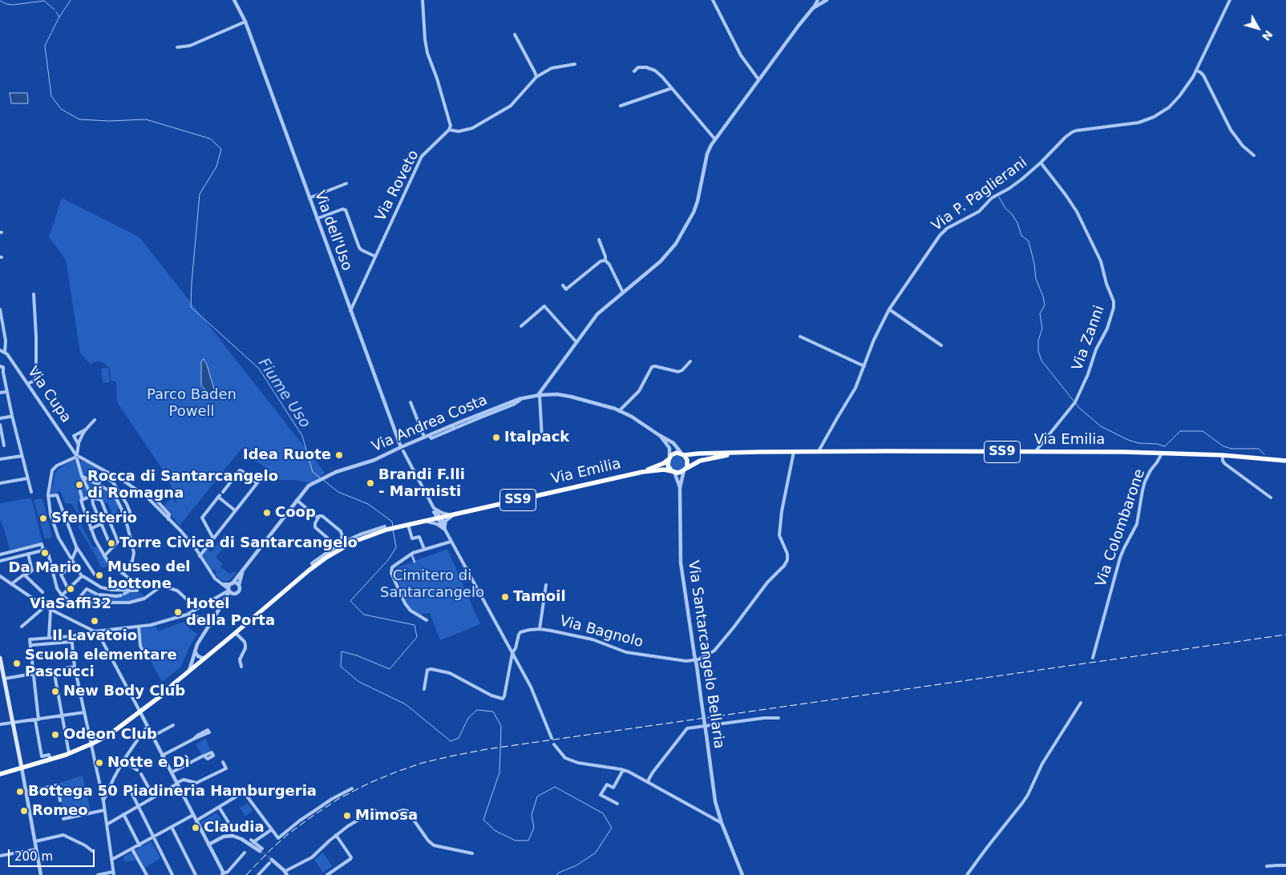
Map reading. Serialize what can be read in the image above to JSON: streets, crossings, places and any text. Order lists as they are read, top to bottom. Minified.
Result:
{"streets":{"main road":["Via Emilia","SS9"],"street":["Via Roveto","Via P. Paglierani","Via dell'Uso","Via Zanni","Via Cupa","Via Andrea Costa","Via Colombarone","Via Bagnolo","Via Santarcangelo Bellaria"]},"crossings":[["Via Roveto","Via dell'Uso"],["Via P. Paglierani","Via Zanni"],["Via P. Paglierani","Via Emilia"],["Via dell'Uso","Via Andrea Costa"],["Via Zanni","Via Emilia"],["Via Andrea Costa","Via Emilia"],["Via Andrea Costa","Via Santarcangelo Bellaria"],["Via Emilia","Via Colombarone"],["Via Emilia","Via Bagnolo"],["Via Emilia","Via Santarcangelo Bellaria"]],"water":["Fiume Uso"],"parks":["Parco Baden Powell","Cimitero di Santarcangelo"],"places":["Italpack","Idea Ruote","Brandi F.lli - Marmisti","Rocca di Santarcangelo di Romagna","Coop","Sferisterio","Torre Civica di Santarcangelo","Da Mario","Museo del bottone","ViaSaffi32","Tamoil","Hotel della Porta","Il Lavatoio","Scuola elementare Pascucci","New Body Club","Odeon Club","Notte e Dì","Bottega 50 Piadineria Hamburgeria","Romeo","Mimosa","Claudia"],"scale_bar":"200 m","north":"bottom right"}
